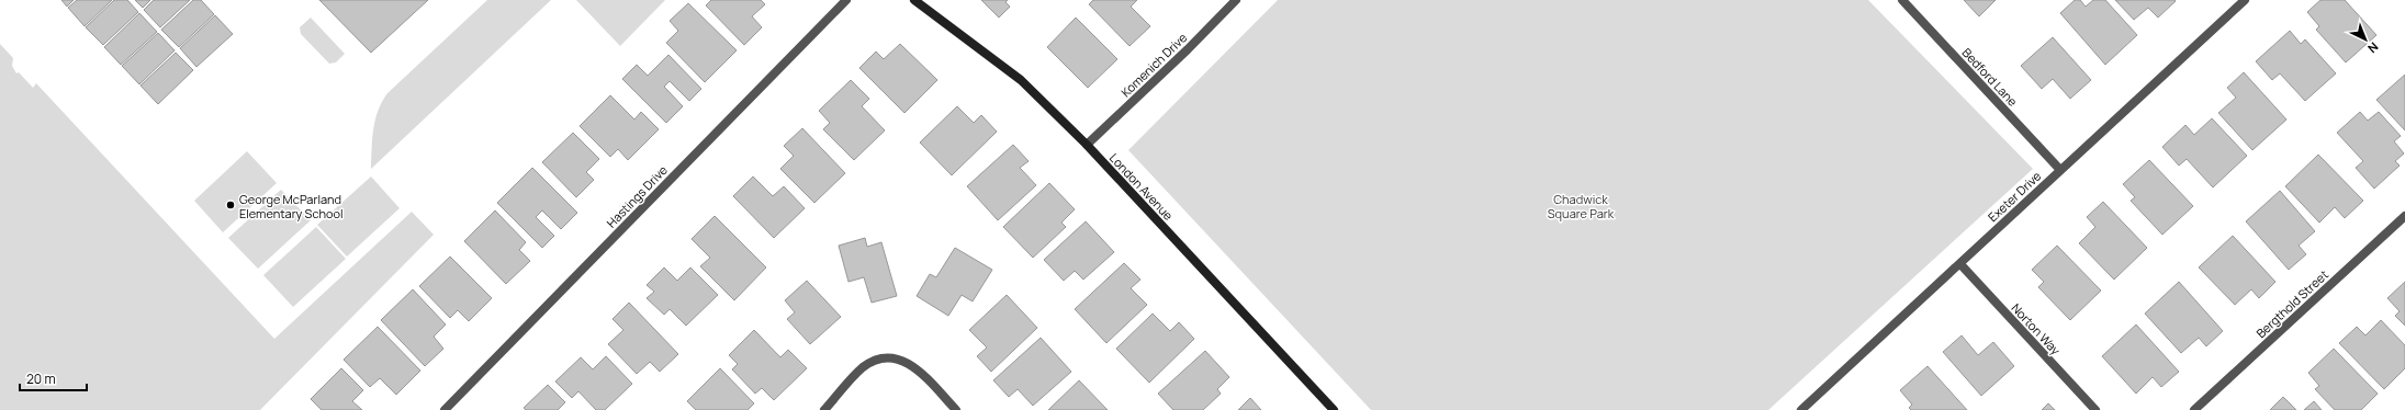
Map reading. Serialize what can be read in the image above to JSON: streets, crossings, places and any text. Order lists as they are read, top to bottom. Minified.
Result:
{"streets":{"street":["Komenich Drive","Bedford Lane","London Avenue","Hastings Drive","Exeter Drive","Bergthold Street","Norton Way"]},"crossings":[["Komenich Drive","London Avenue"],["Bedford Lane","Exeter Drive"],["Exeter Drive","Norton Way"]],"parks":["Chadwick Square Park"],"places":["George McParland Elementary School"],"scale_bar":"20 m","north":"bottom right"}
